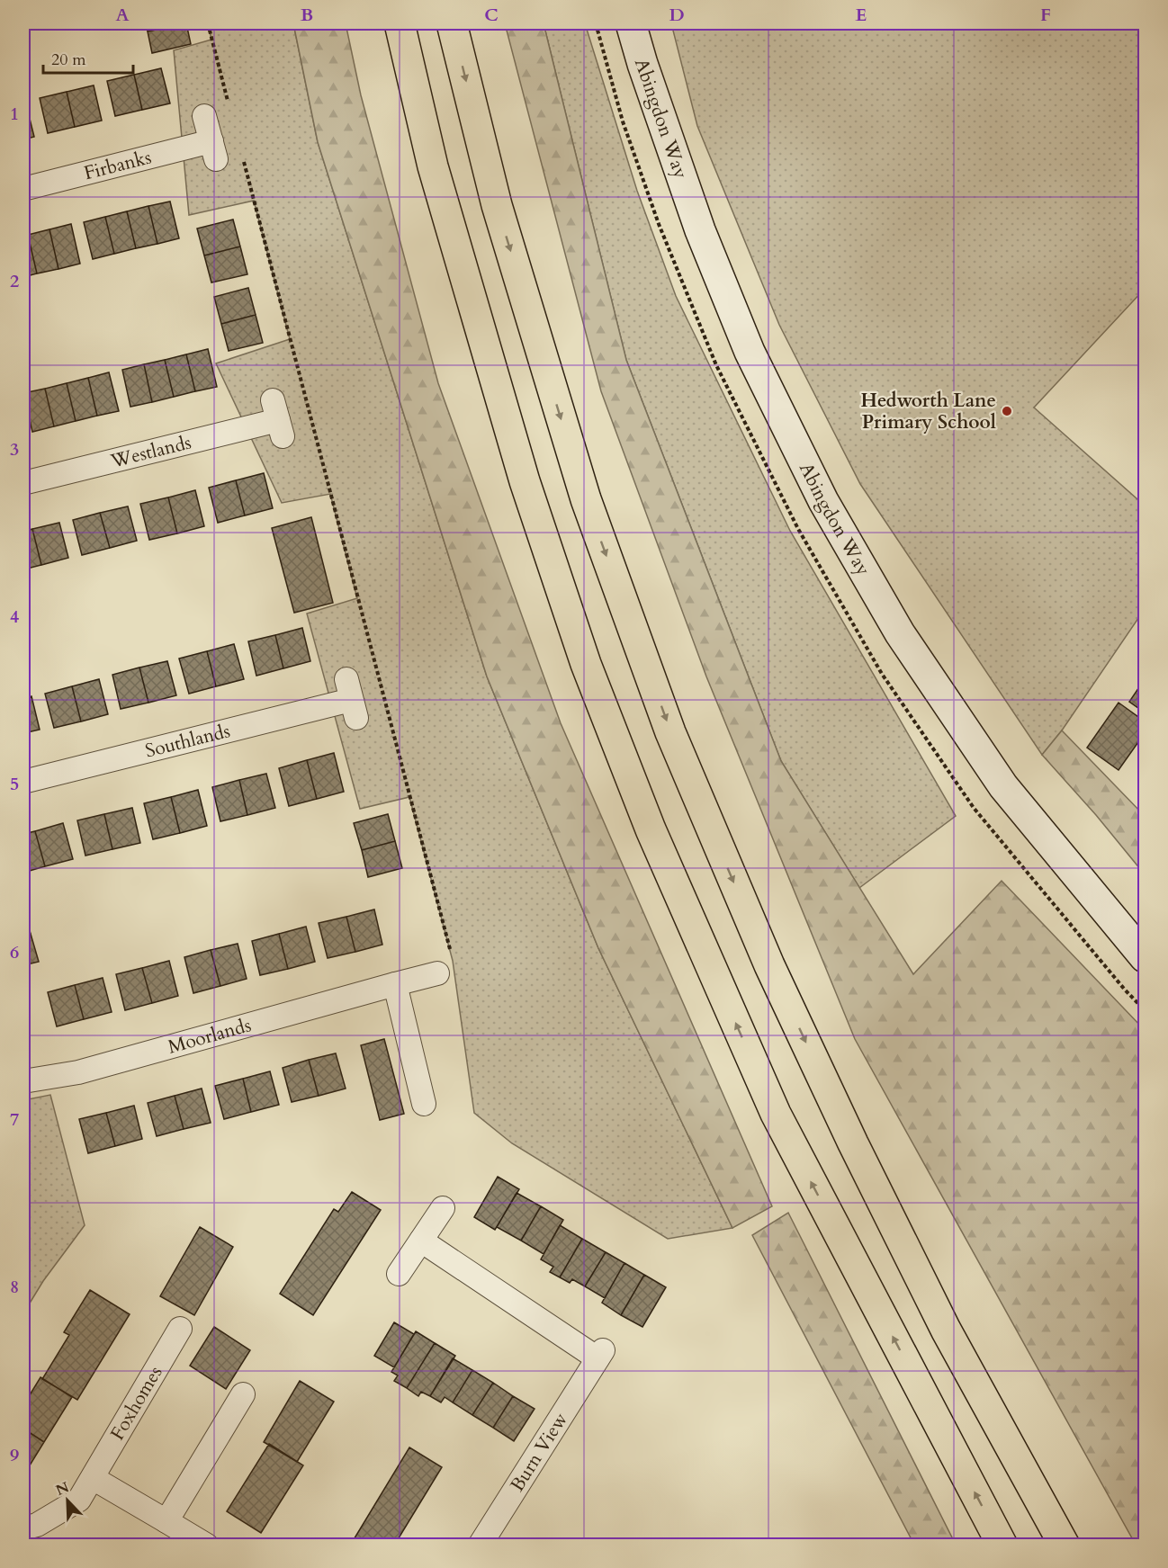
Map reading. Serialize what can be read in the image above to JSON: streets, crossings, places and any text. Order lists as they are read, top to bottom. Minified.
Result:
{"streets":{"street":["Abingdon Way","Firbanks","Westlands","Southlands","Moorlands","Foxhomes","Burn View"]},"places":["Hedworth Lane Primary School"],"scale_bar":"20 m","north":"top left","grid":{"columns":["A","B","C","D","E","F"],"rows":["1","2","3","4","5","6","7","8","9"]}}
